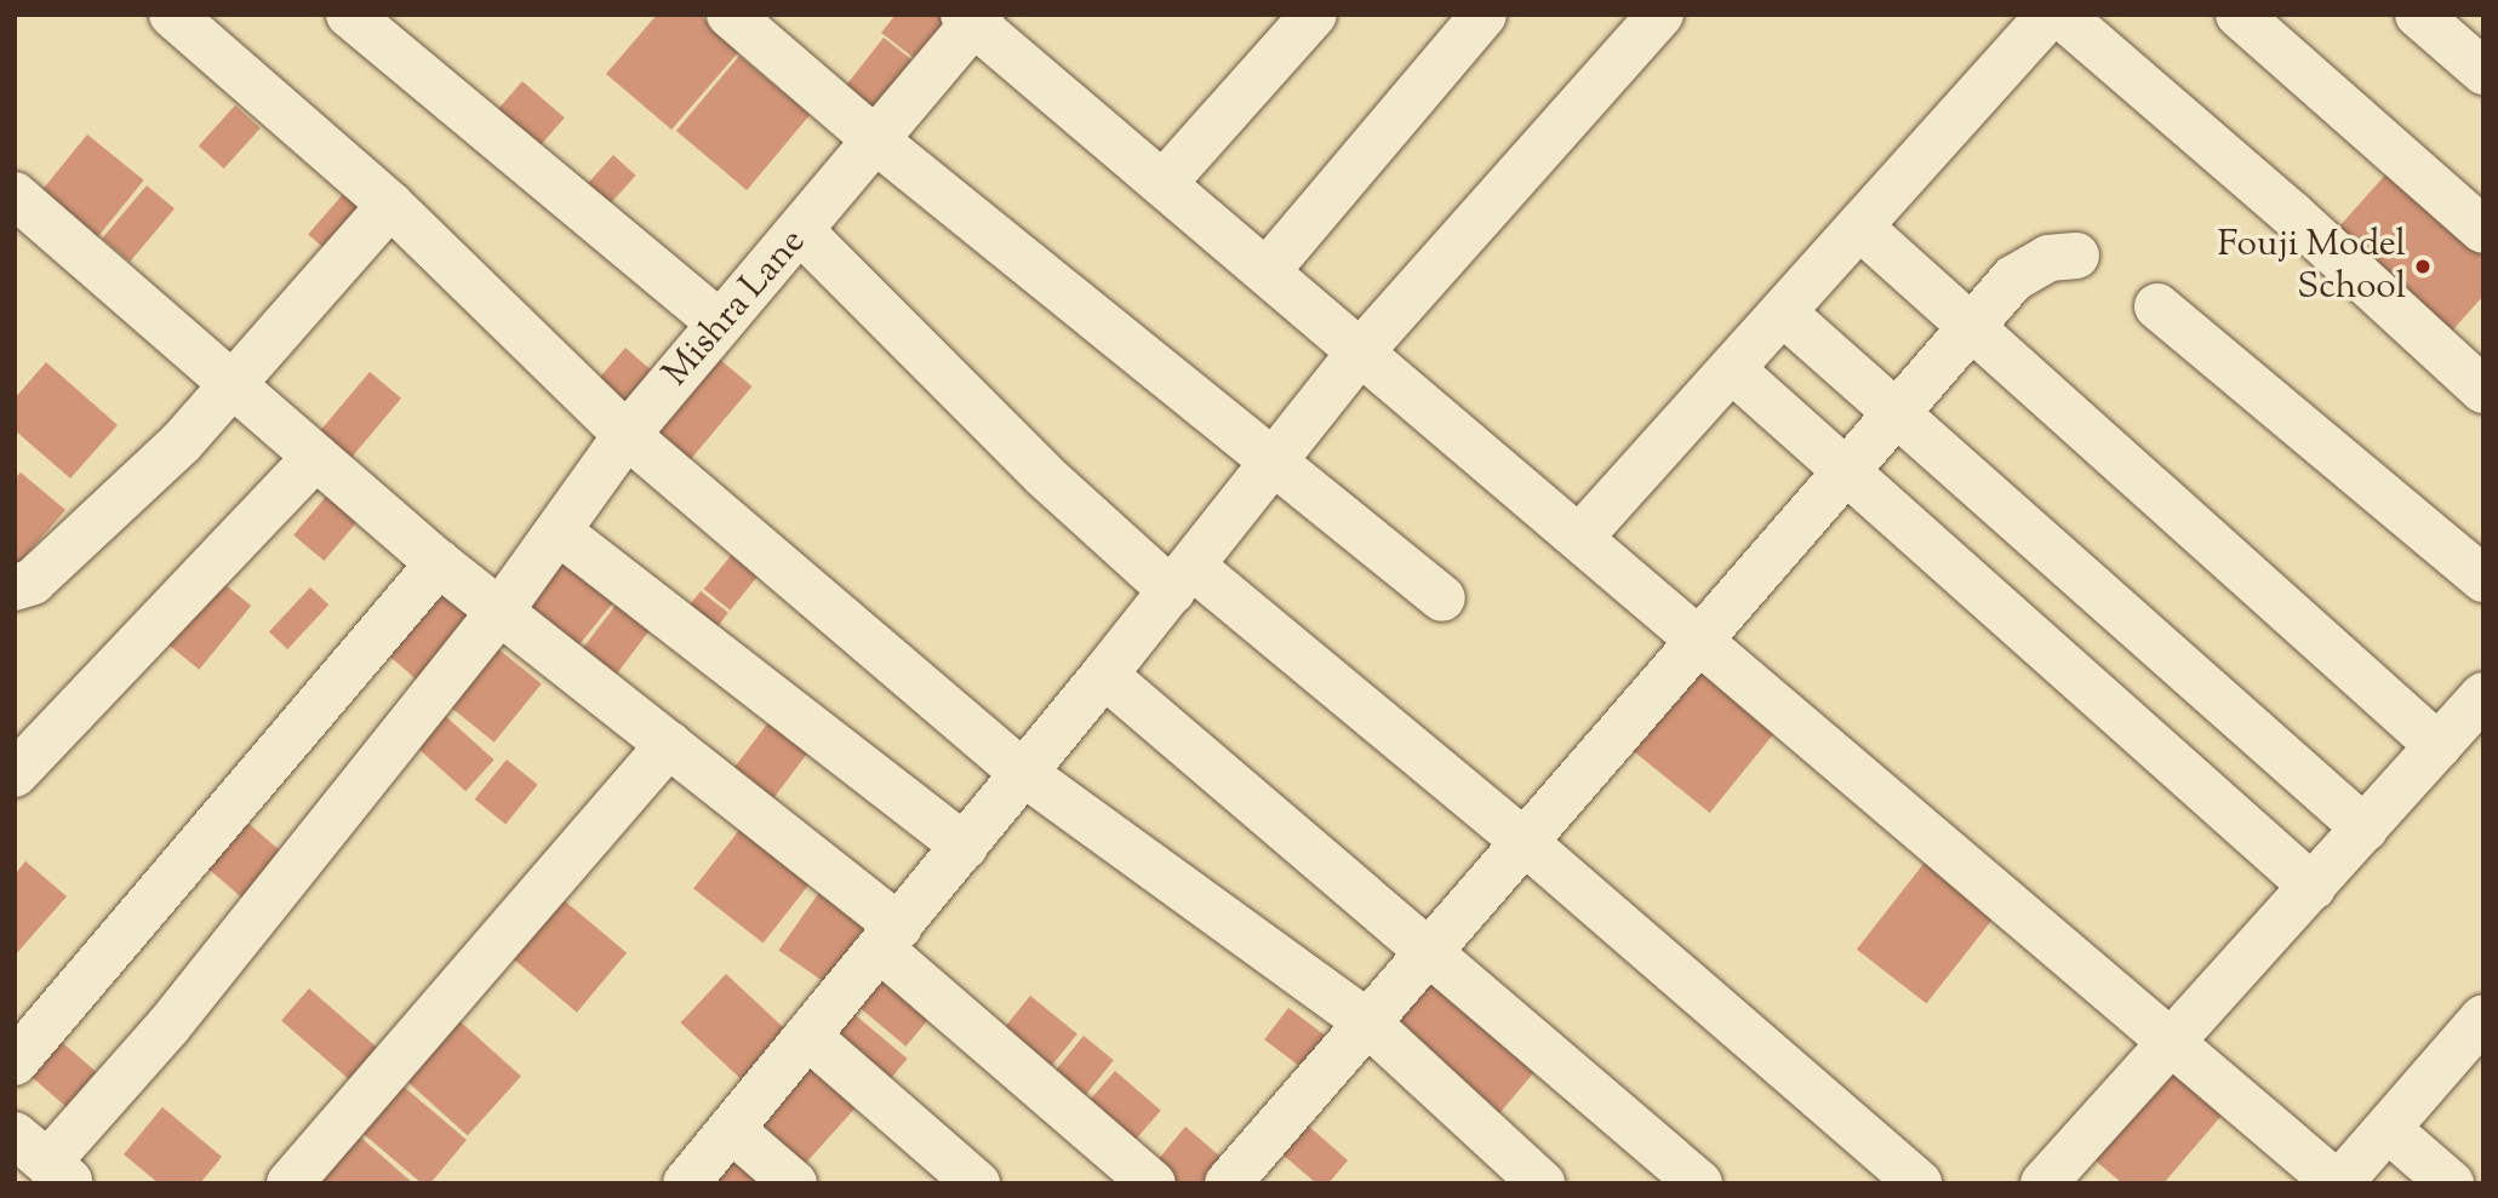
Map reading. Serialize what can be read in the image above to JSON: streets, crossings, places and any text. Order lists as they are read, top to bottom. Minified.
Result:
{"streets":{"street":["Mishra Lane"]},"places":["Fouji Model School"]}
